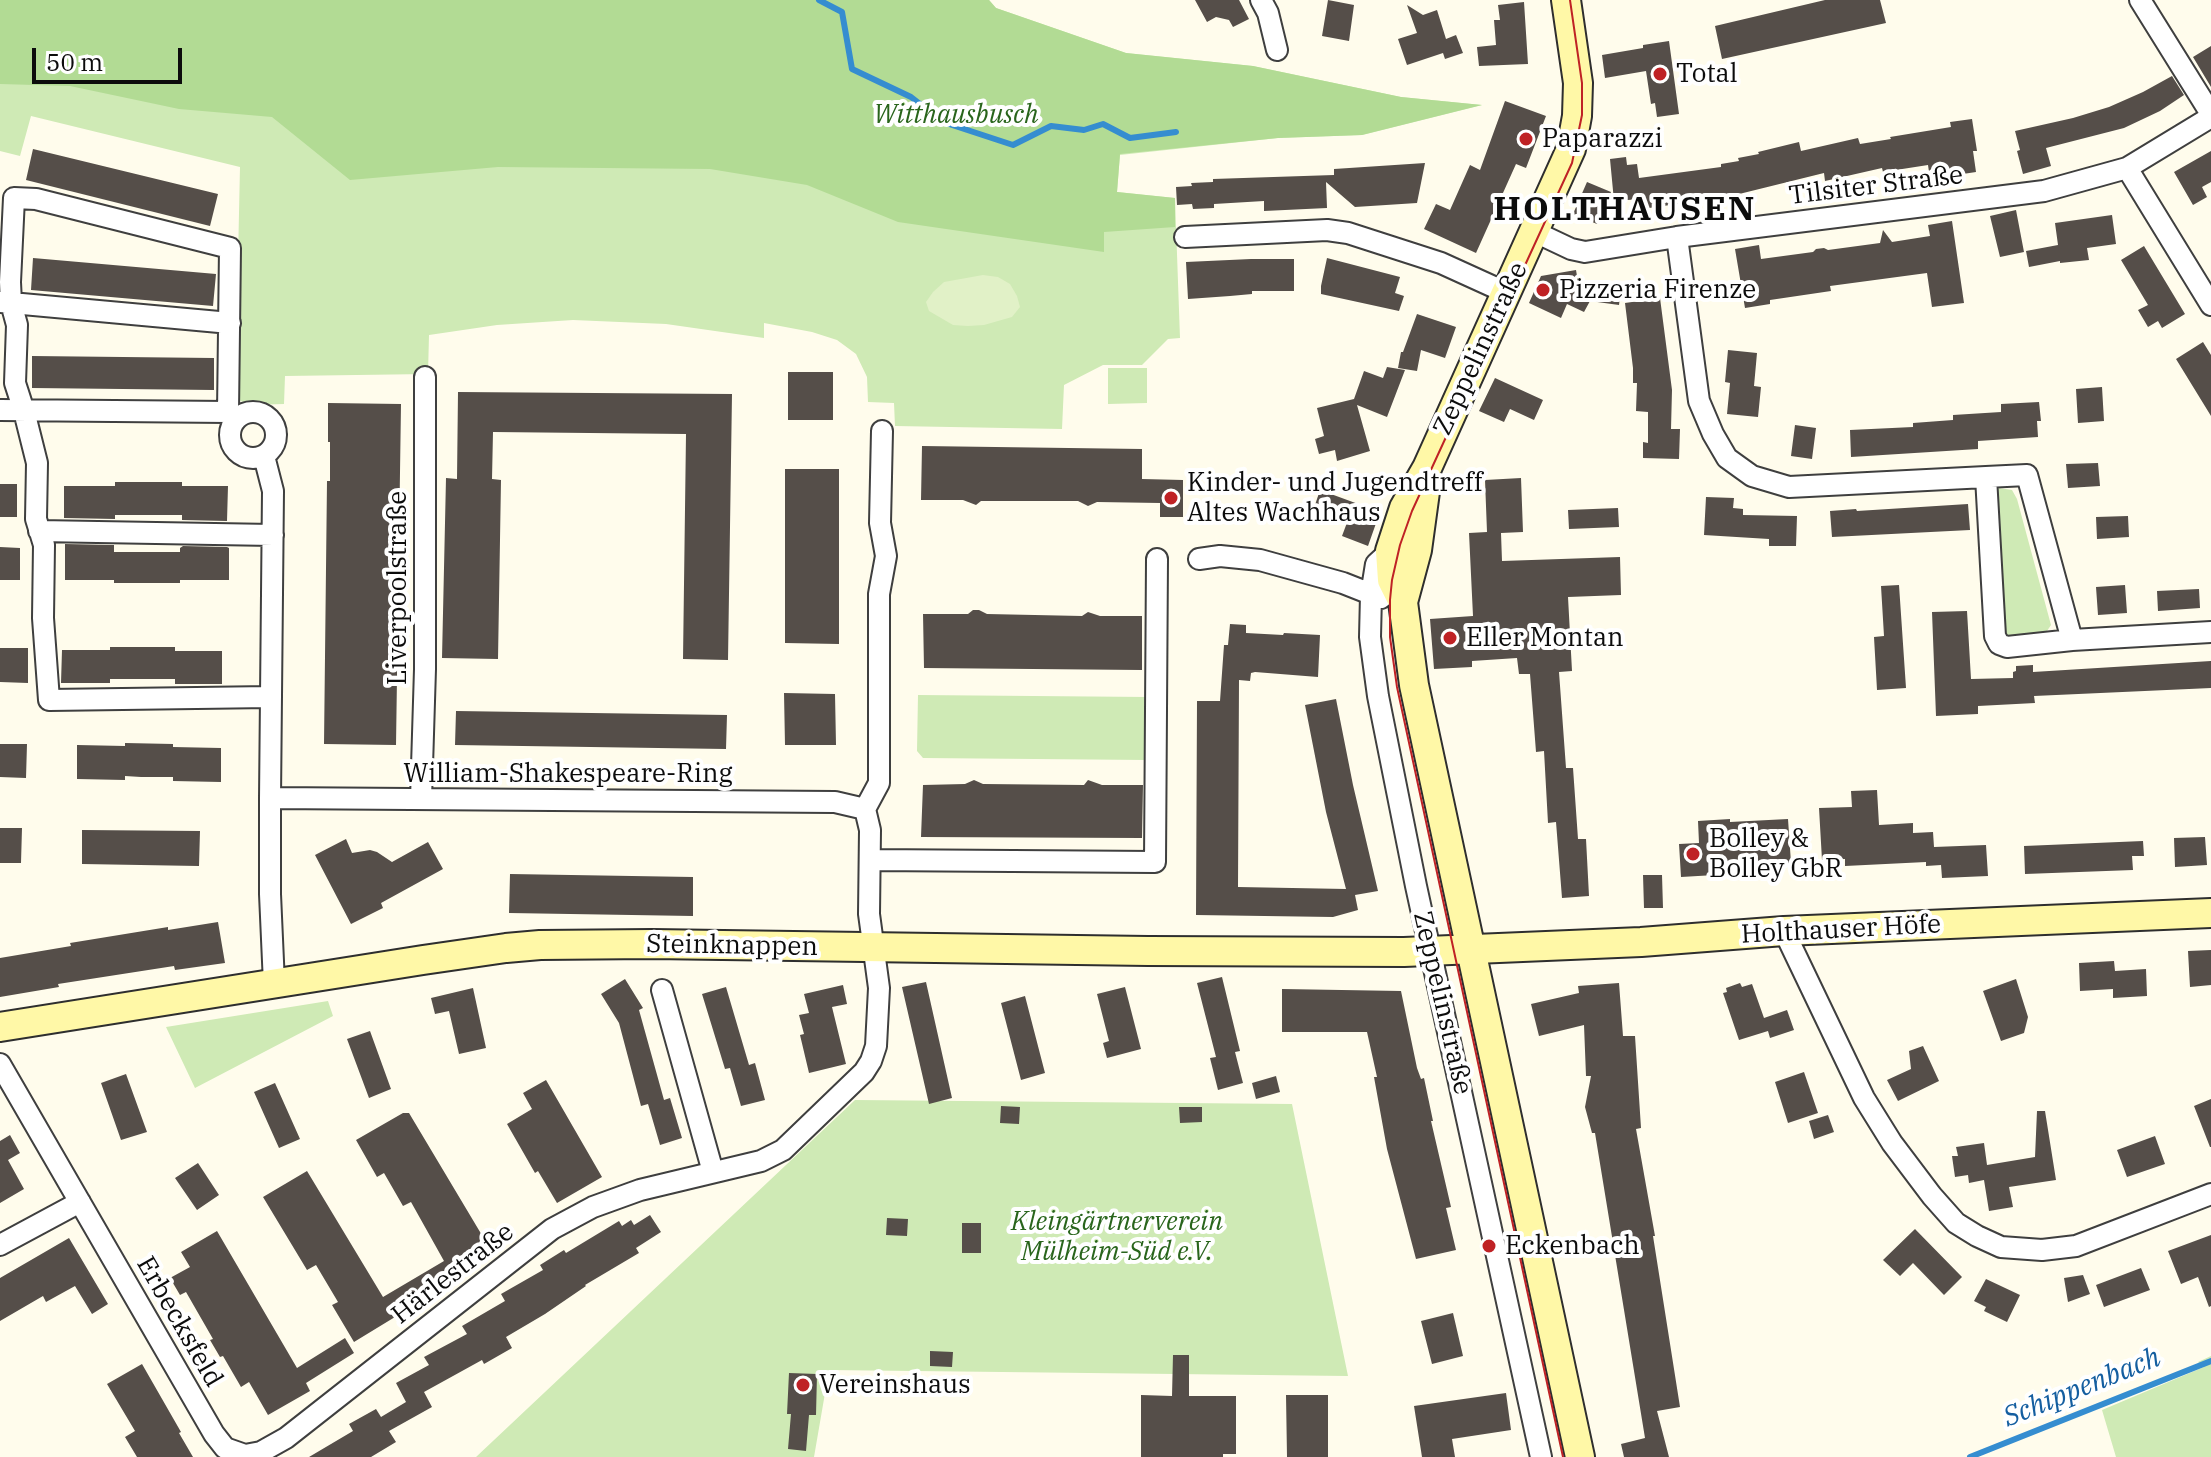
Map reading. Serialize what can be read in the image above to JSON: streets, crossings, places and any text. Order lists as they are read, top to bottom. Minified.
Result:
{"streets":{"street":["Tilsiter Straße","Zeppelinstraße","Liverpoolstraße","William-Shakespeare-Ring","Holthauser Höfe","Steinknappen","Härlestraße","Erbecksfeld"]},"crossings":[["Tilsiter Straße","Zeppelinstraße"],["Zeppelinstraße","Holthauser Höfe"],["Zeppelinstraße","Steinknappen"],["Liverpoolstraße","William-Shakespeare-Ring"],["Holthauser Höfe","Steinknappen"],["Steinknappen","Härlestraße"],["Härlestraße","Erbecksfeld"]],"districts":["HOLTHAUSEN"],"water":["Schippenbach"],"parks":["Witthausbusch","Kleingärtnerverein Mülheim-Süd e.V."],"places":["Total","Paparazzi","Pizzeria Firenze","Kinder- und Jugendtreff Altes Wachhaus","Eller Montan","Bolley & Bolley GbR","Eckenbach","Vereinshaus"],"scale_bar":"50 m"}
